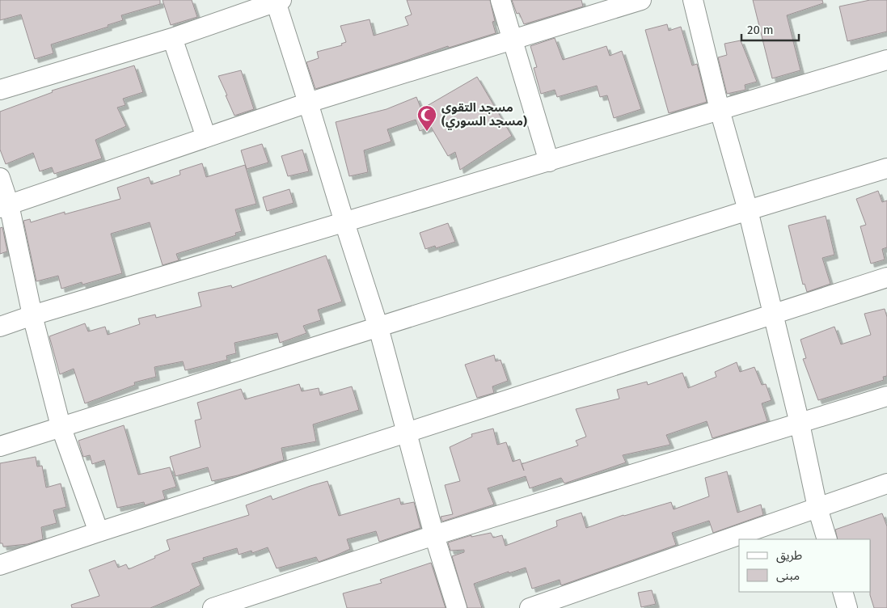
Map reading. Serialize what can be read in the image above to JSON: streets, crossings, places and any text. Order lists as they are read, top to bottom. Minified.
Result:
{"places":{"mosque":["مسجد التقوى (مسجد السوري)"]},"legend":["طريق","مبنى"],"scale_bar":"20 m"}
